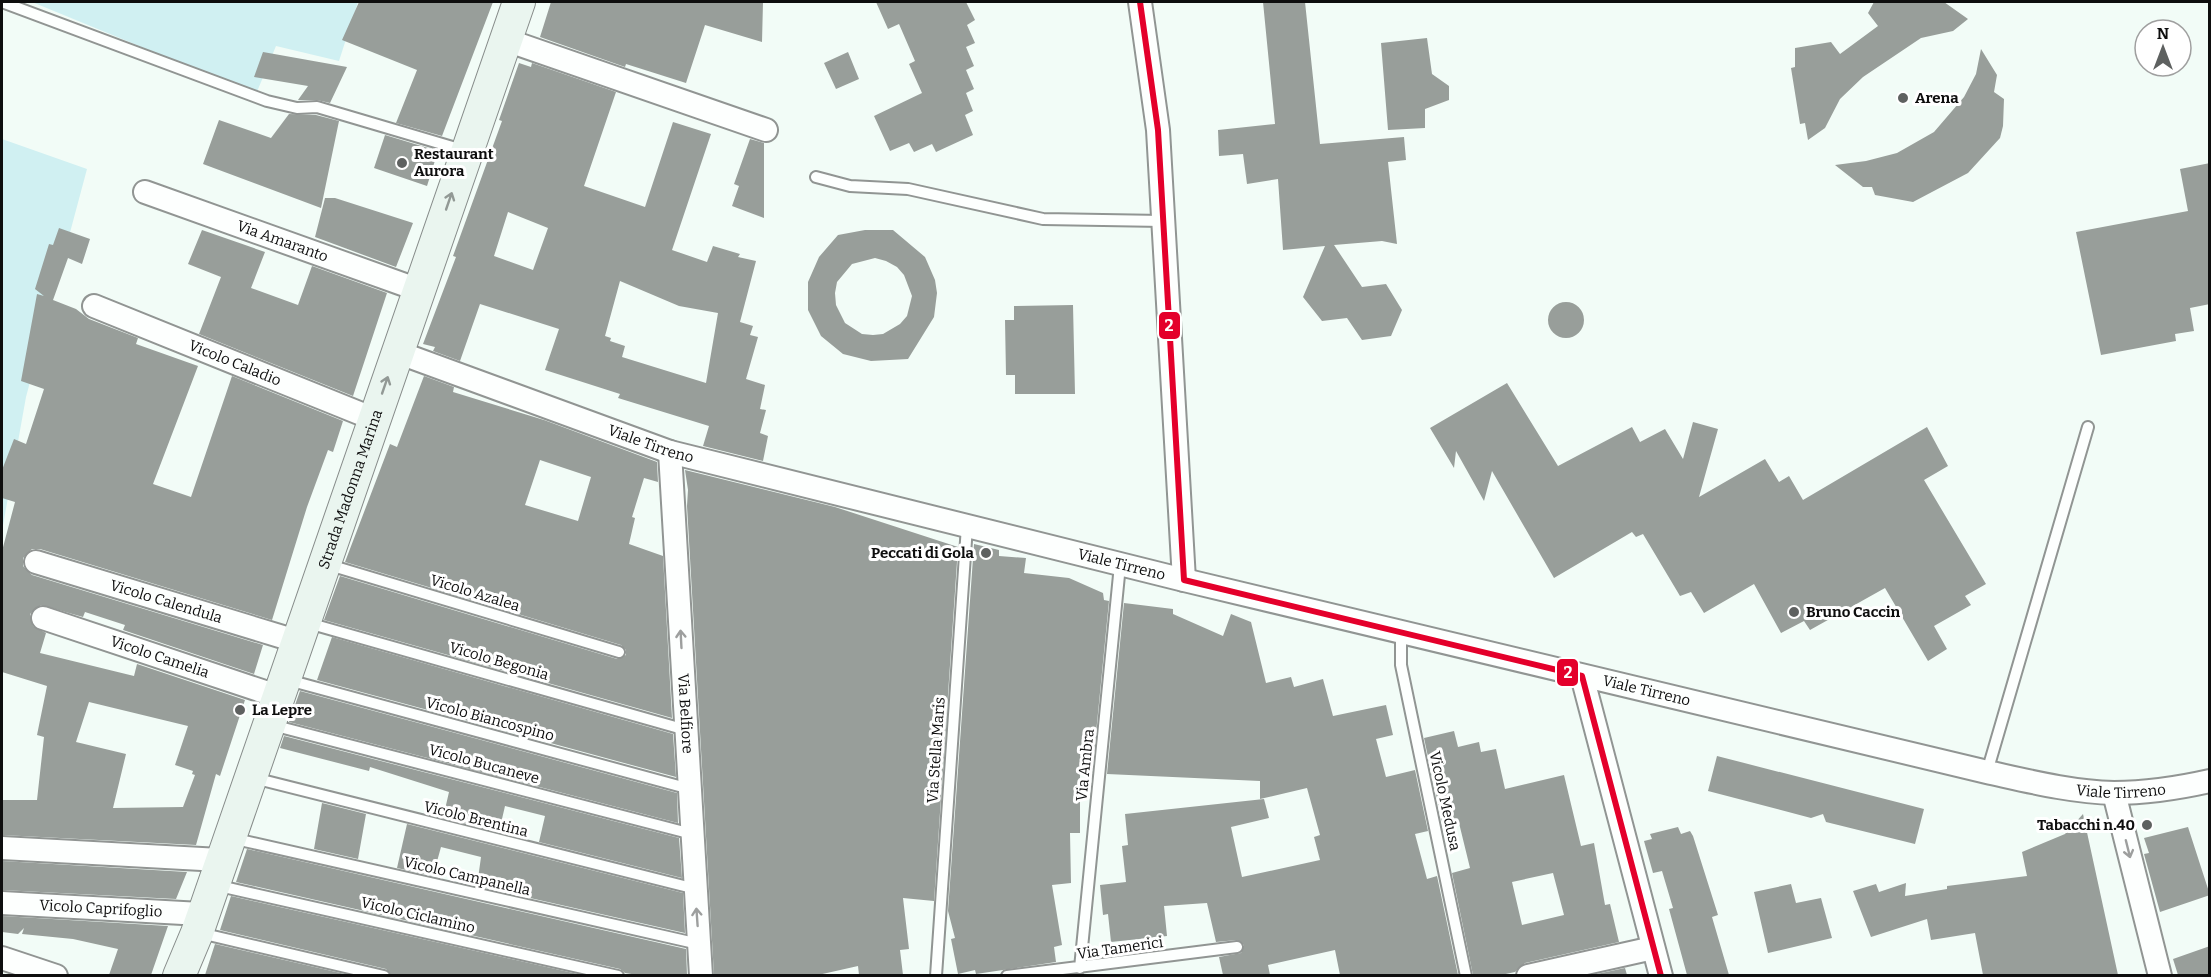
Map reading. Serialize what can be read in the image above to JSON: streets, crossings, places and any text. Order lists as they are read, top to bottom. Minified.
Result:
{"streets":{"street":["Via Amaranto","Vicolo Caladio","Viale Tirreno","Strada Madonna Marina","Vicolo Calendula","Vicolo Camelia","Via Belfiore","Vicolo Caprifoglio"],"lane":["Vicolo Azalea","Vicolo Begonia","Vicolo Biancospino","Via Stella Maris","Vicolo Bucaneve","Via Ambra","Vicolo Medusa","Vicolo Brentina","Vicolo Campanella","Vicolo Ciclamino","Via Tamerici"]},"crossings":[["Via Amaranto","Strada Madonna Marina"],["Vicolo Caladio","Strada Madonna Marina"],["Viale Tirreno","Strada Madonna Marina"],["Viale Tirreno","Via Belfiore"],["Viale Tirreno","Via Stella Maris"],["Viale Tirreno","Via Ambra"],["Viale Tirreno","Vicolo Medusa"],["Strada Madonna Marina","Vicolo Azalea"],["Strada Madonna Marina","Vicolo Calendula"],["Strada Madonna Marina","Vicolo Camelia"],["Strada Madonna Marina","Vicolo Begonia"],["Strada Madonna Marina","Vicolo Biancospino"],["Strada Madonna Marina","Vicolo Bucaneve"],["Strada Madonna Marina","Vicolo Brentina"],["Strada Madonna Marina","Vicolo Campanella"],["Strada Madonna Marina","Vicolo Caprifoglio"],["Strada Madonna Marina","Vicolo Ciclamino"],["Vicolo Calendula","Vicolo Begonia"],["Vicolo Camelia","Vicolo Biancospino"],["Vicolo Camelia","Vicolo Bucaneve"],["Vicolo Begonia","Via Belfiore"],["Via Belfiore","Vicolo Biancospino"],["Via Belfiore","Vicolo Bucaneve"],["Via Belfiore","Vicolo Brentina"],["Via Belfiore","Vicolo Campanella"],["Vicolo Biancospino","Vicolo Bucaneve"],["Via Ambra","Via Tamerici"],["Vicolo Campanella","Vicolo Ciclamino"]],"one_way":["Via Belfiore"],"places":["Arena","Restaurant Aurora","Peccati di Gola","Bruno Caccin","La Lepre","Tabacchi n.40"],"lines":["transit line 2"],"north":"top"}
